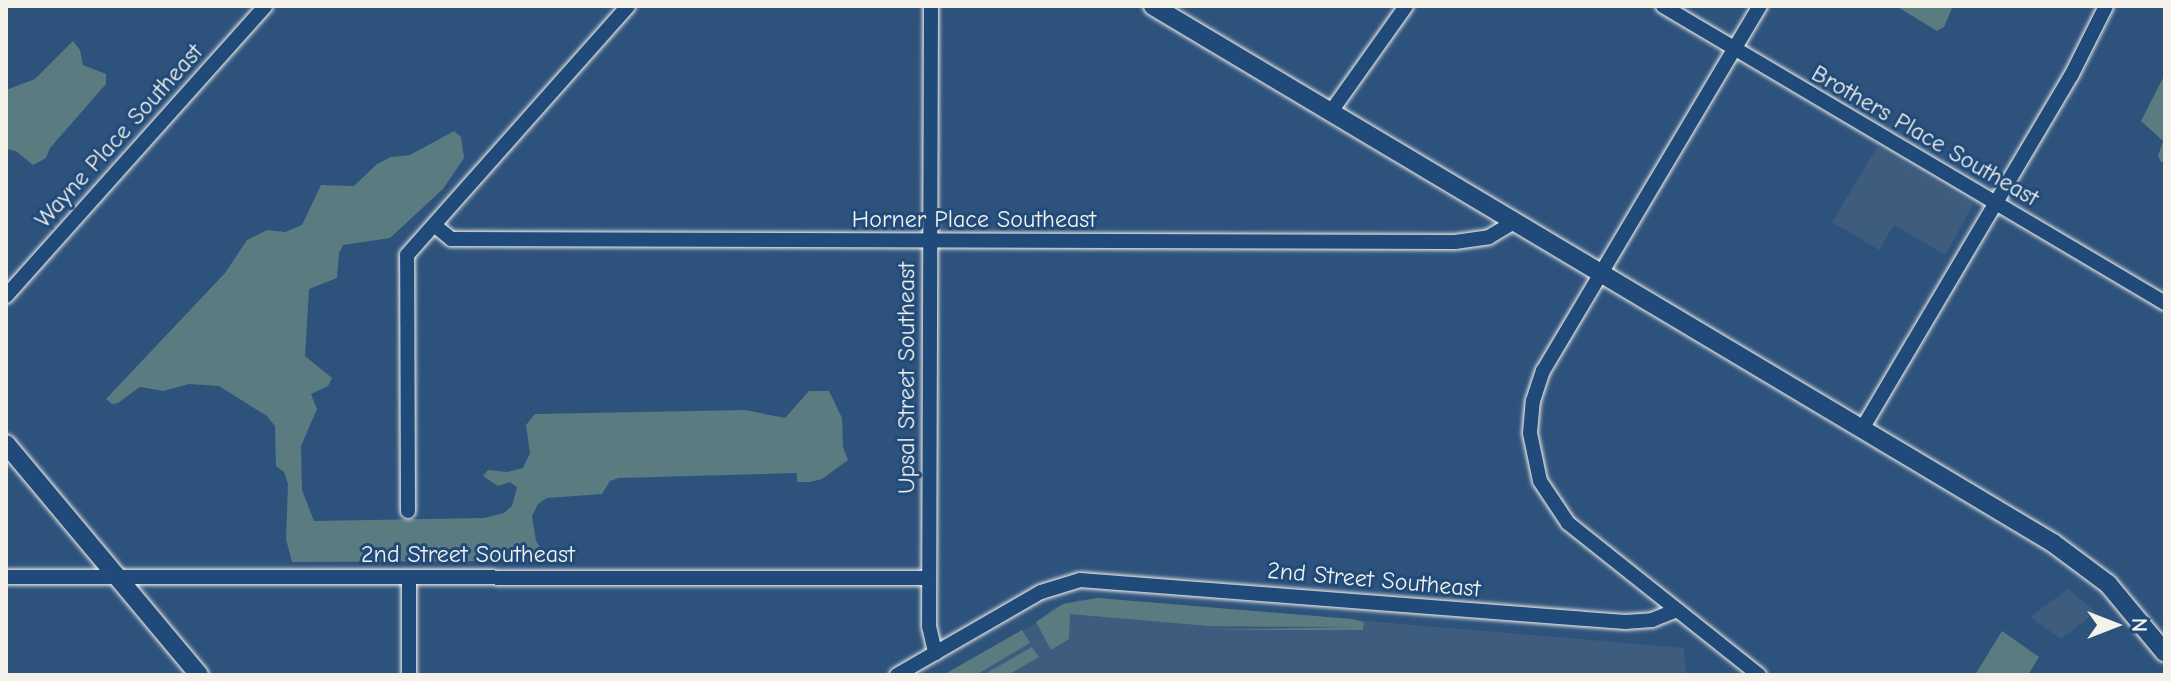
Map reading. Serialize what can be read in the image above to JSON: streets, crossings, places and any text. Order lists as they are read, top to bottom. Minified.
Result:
{"streets":{"street":["Wayne Place Southeast","Brothers Place Southeast","Horner Place Southeast","Upsal Street Southeast","2nd Street Southeast"]},"crossings":[["Horner Place Southeast","Upsal Street Southeast"],["Upsal Street Southeast","2nd Street Southeast"]],"north":"right"}
